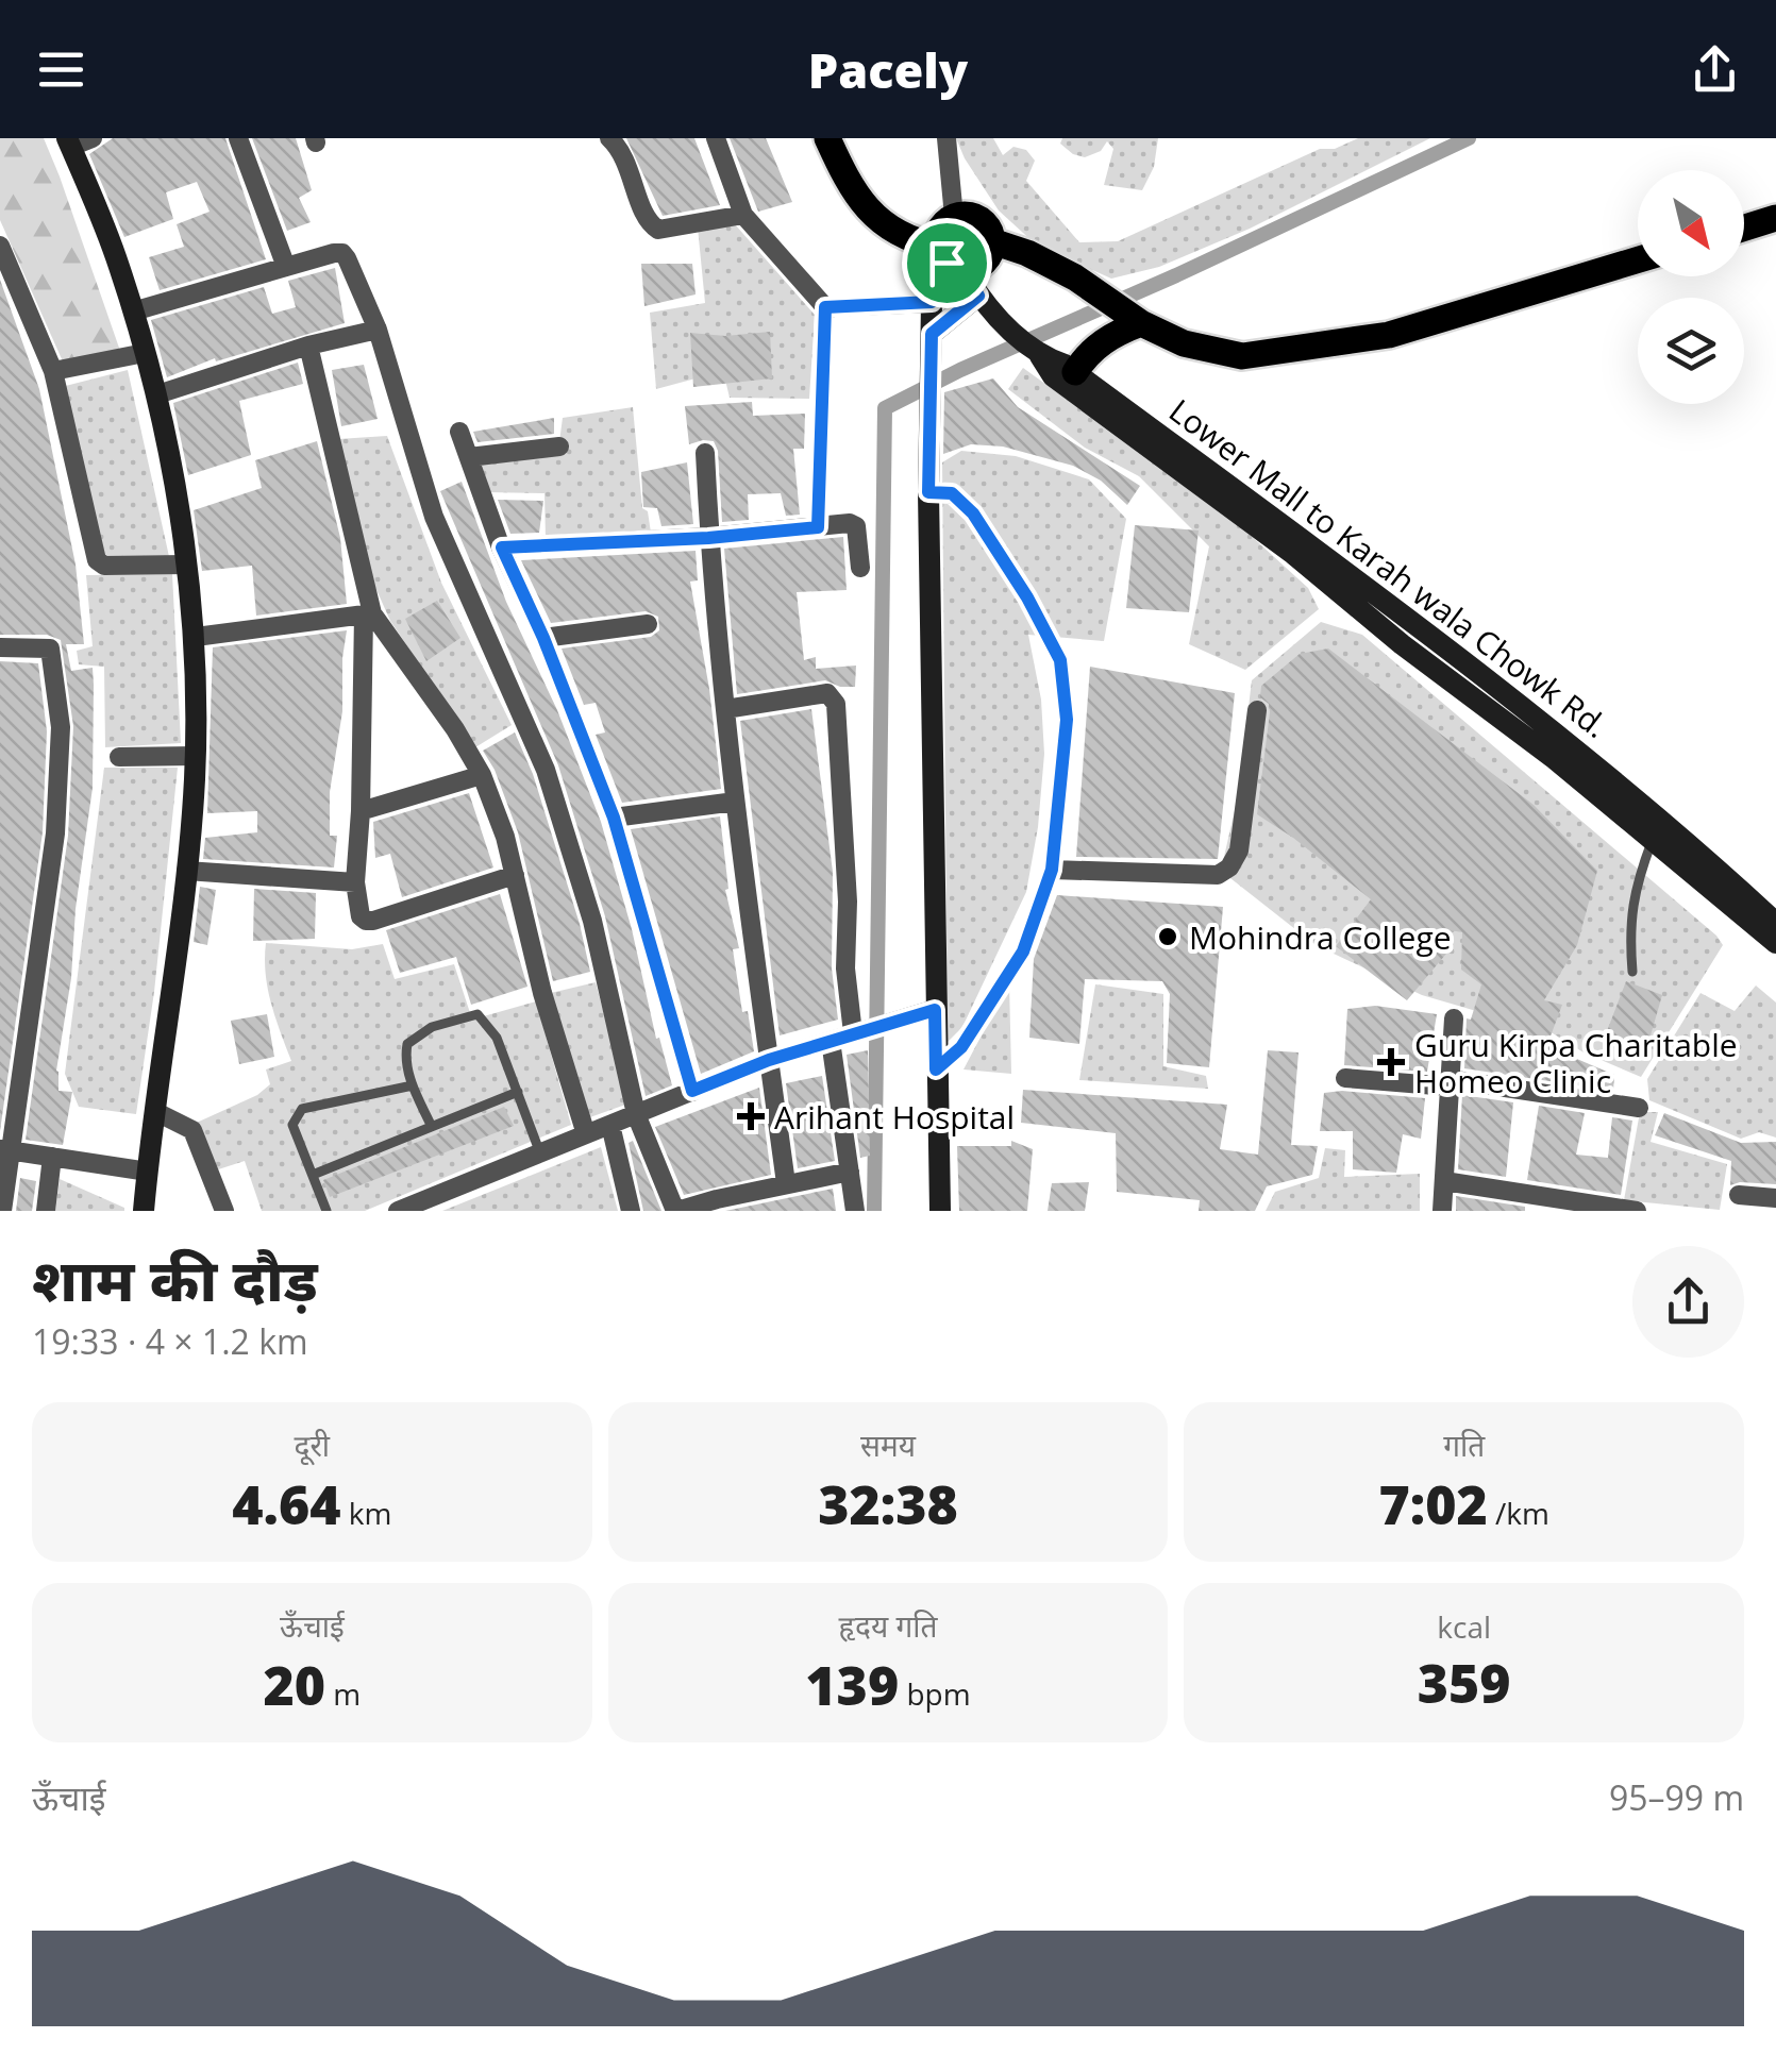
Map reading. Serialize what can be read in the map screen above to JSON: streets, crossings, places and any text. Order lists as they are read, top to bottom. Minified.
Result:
{"streets":{"street":["Lower Mall to Karah wala Chowk Rd."]},"places":{"other":["Mohindra College"],"health":["Guru Kirpa Charitable Homeo Clinic","Arihant Hospital"]},"north":"bottom right","page":{"header":"Pacely","heading":["शाम की दौड़","19:33 · 4 × 1.2 km"],"stats":[["दूरी","4.64 km"],["समय","32:38"],["गति","7:02 /km"],["ऊँचाई","20 m"],["हृदय गति","139 bpm"],["kcal","359"]],"chart":["ऊँचाई","95–99 m"]}}
